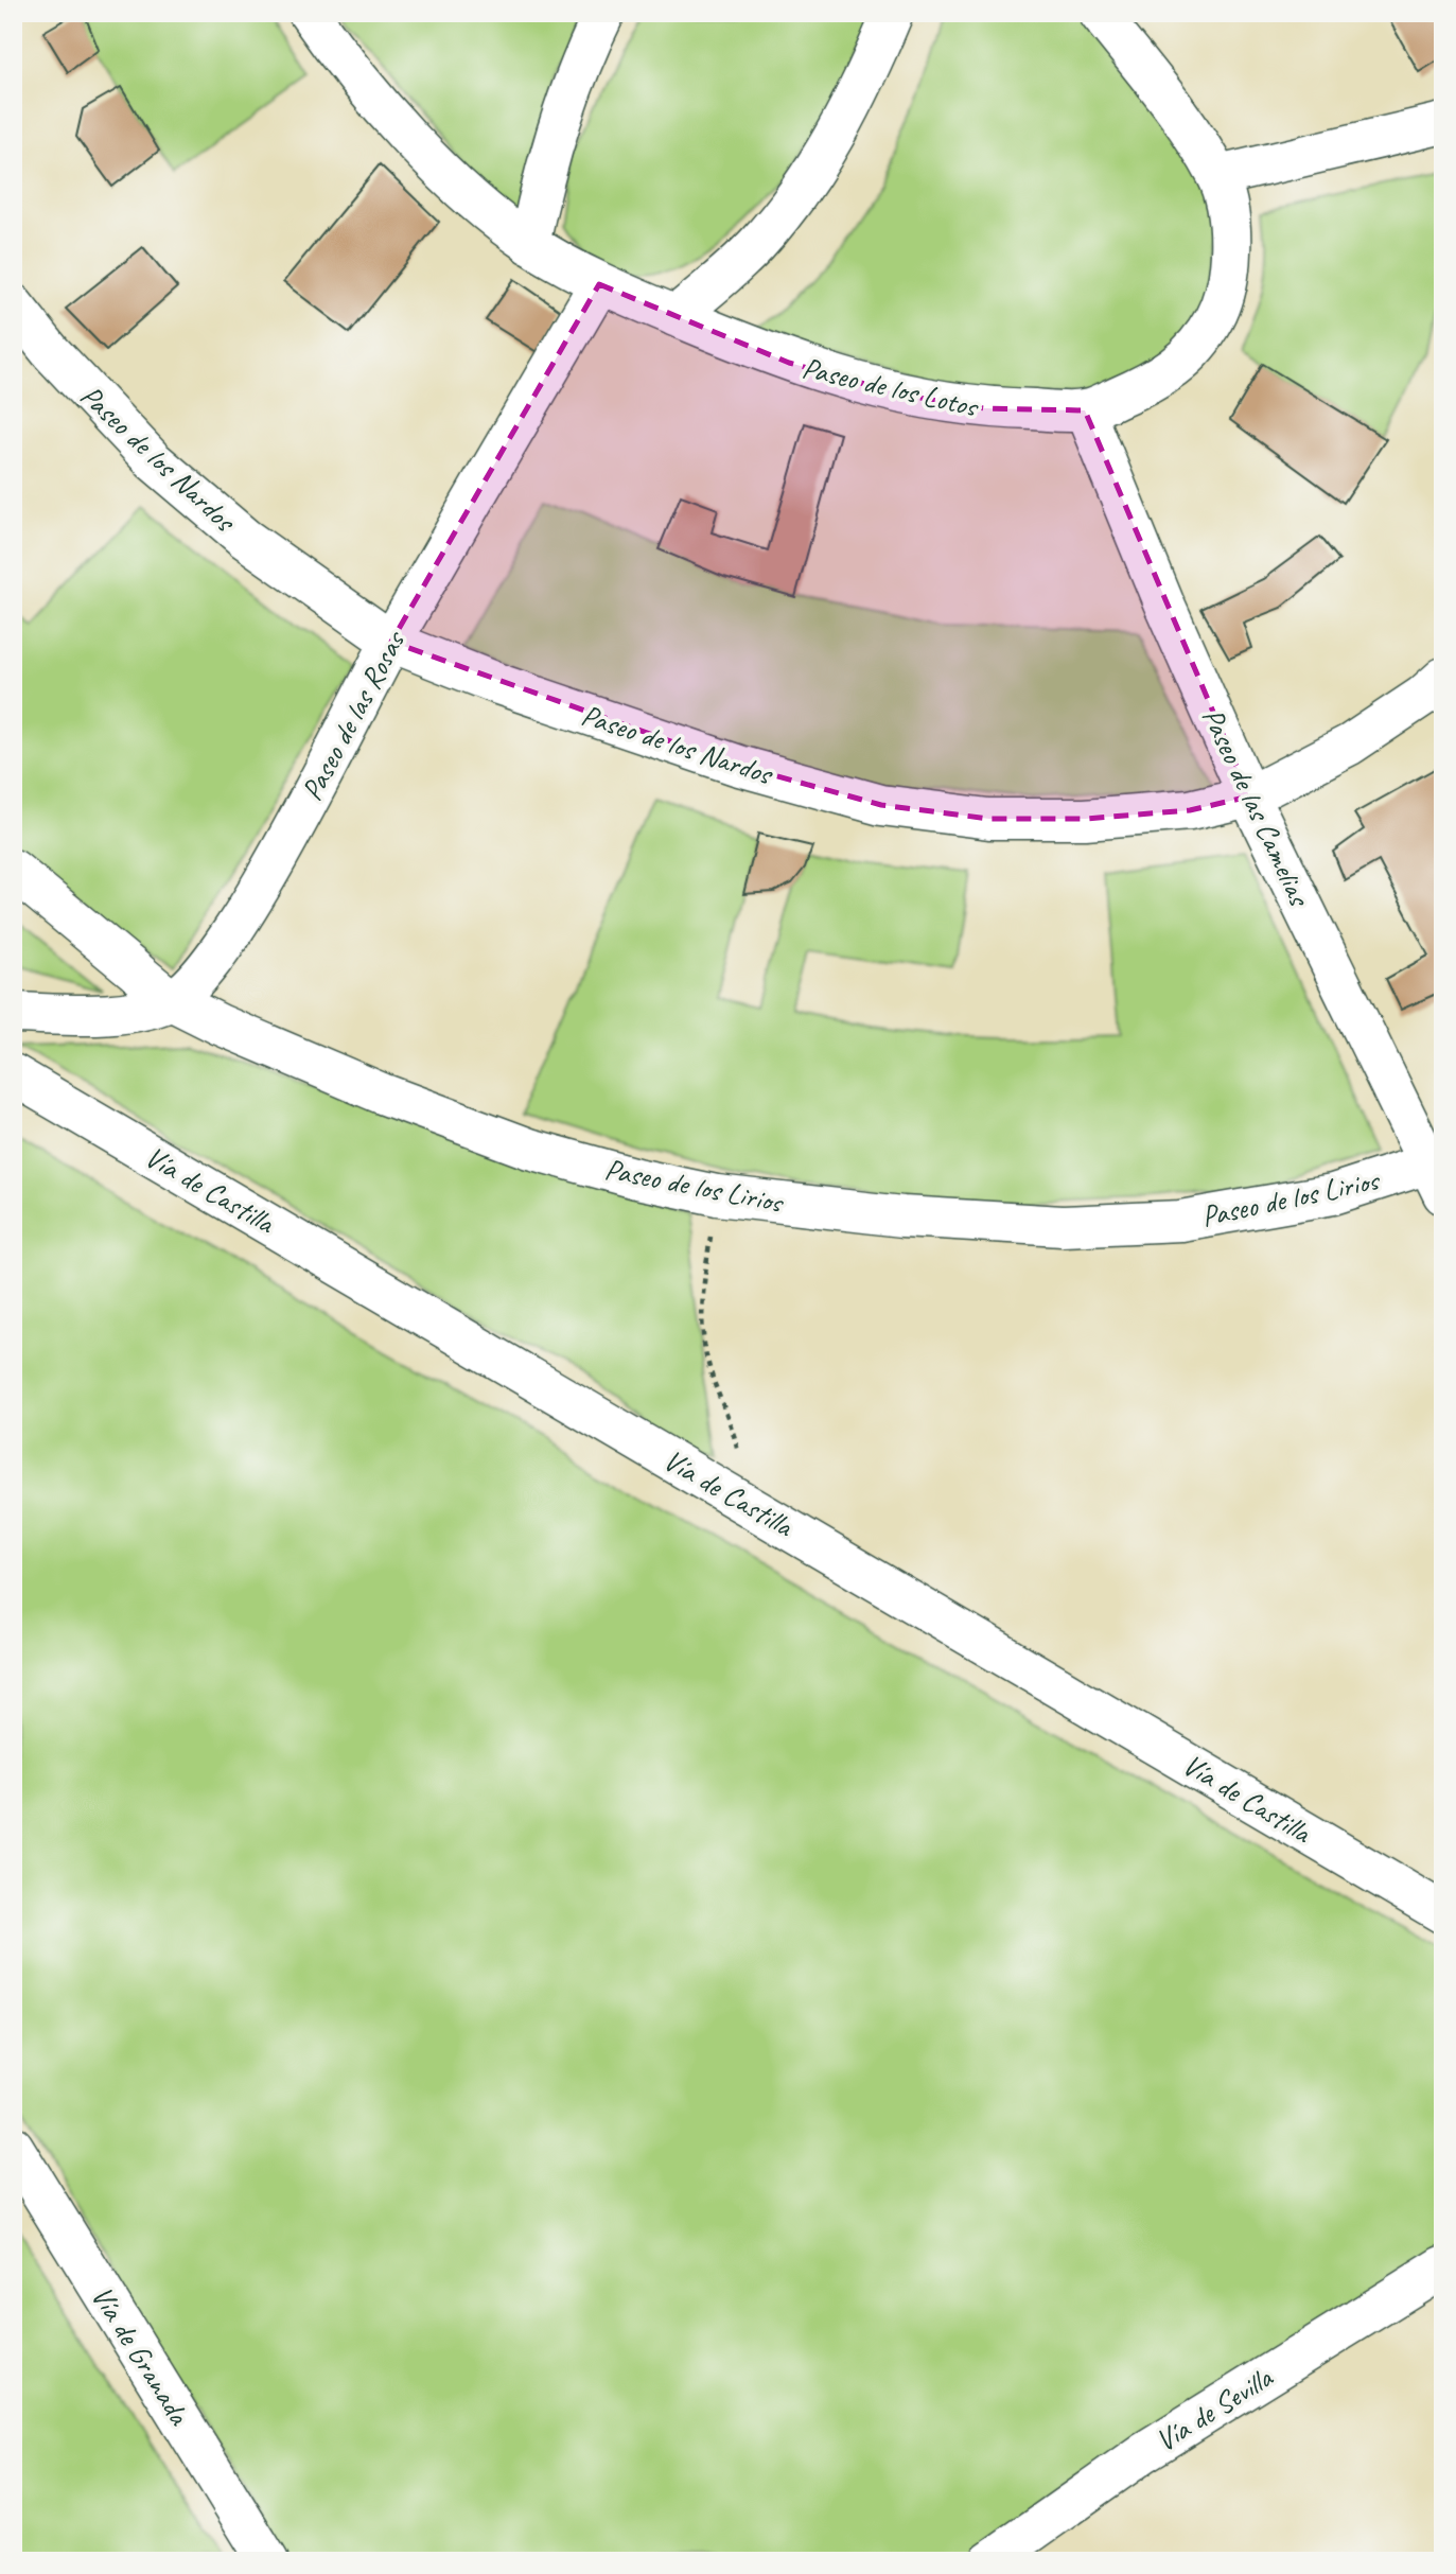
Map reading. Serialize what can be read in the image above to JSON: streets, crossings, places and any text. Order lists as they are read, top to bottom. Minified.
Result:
{"streets":{"street":["Paseo de los Lotos","Paseo de los Nardos","Paseo de las Rosas","Paseo de las Camelias","Paseo de los Lirios","Vía de Castilla","Vía de Granada","Vía de Sevilla"]},"crossings":[["Paseo de los Lotos","Paseo de las Rosas"],["Paseo de los Lotos","Paseo de las Camelias"],["Paseo de los Nardos","Paseo de las Rosas"],["Paseo de los Nardos","Paseo de las Camelias"],["Paseo de las Rosas","Paseo de los Lirios"],["Paseo de las Camelias","Paseo de los Lirios"]]}
